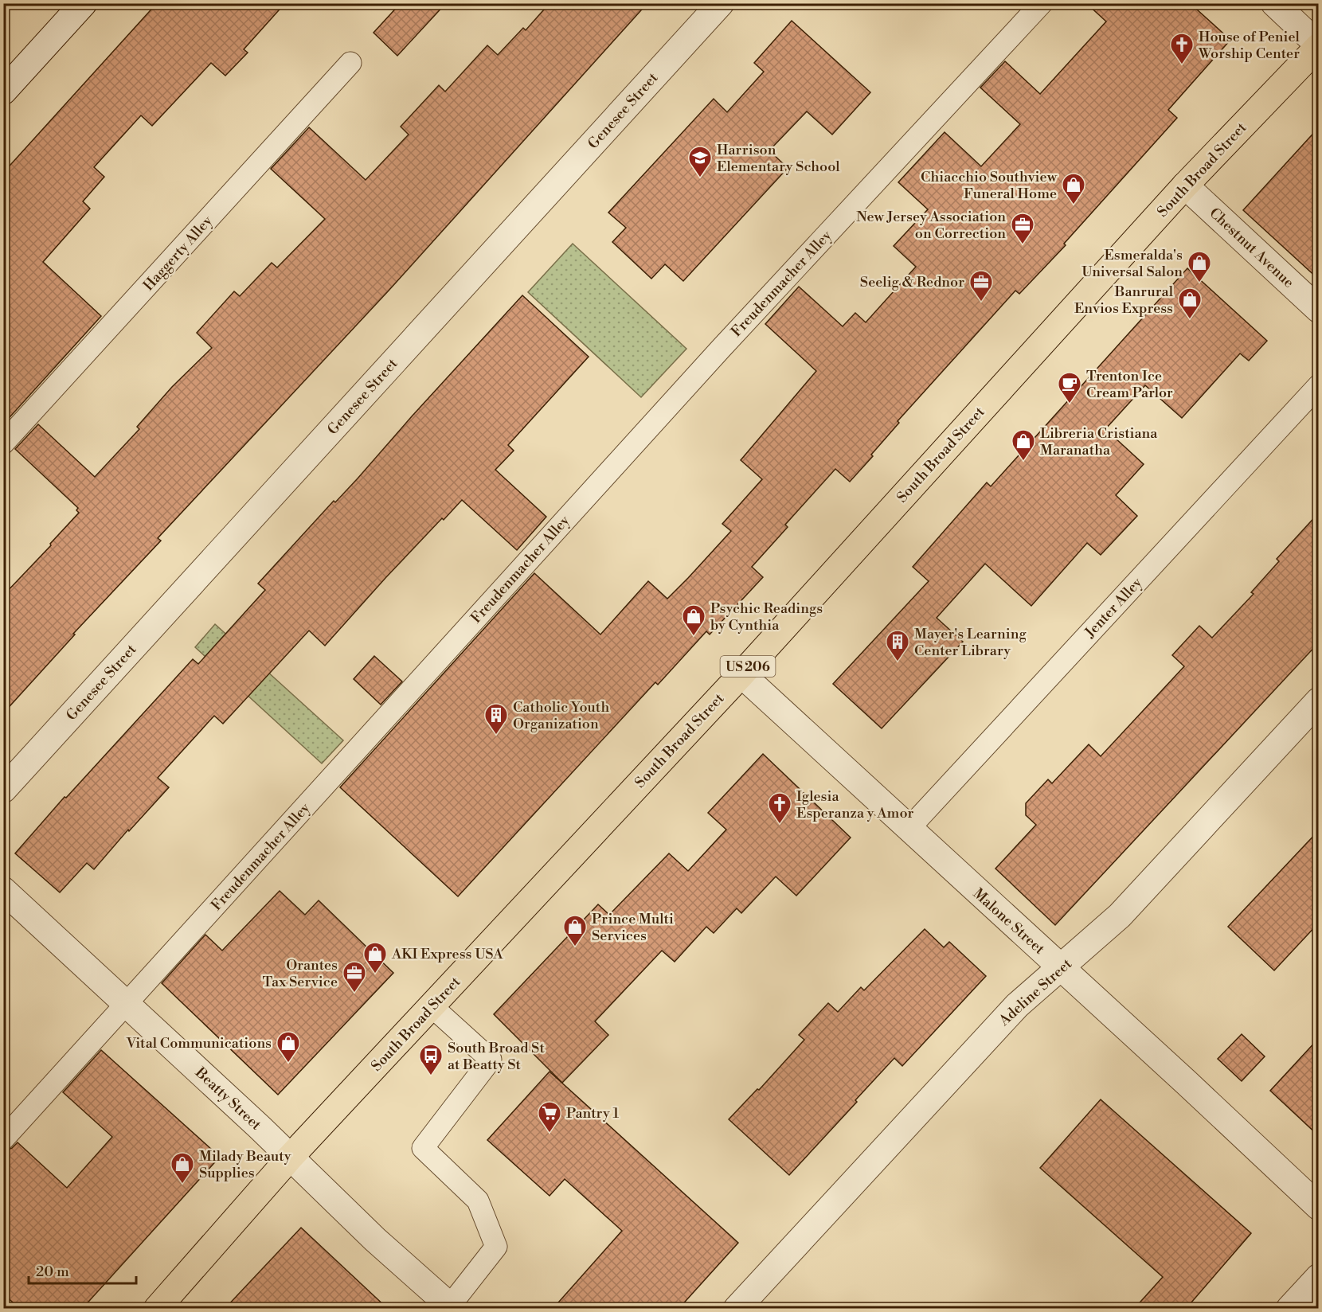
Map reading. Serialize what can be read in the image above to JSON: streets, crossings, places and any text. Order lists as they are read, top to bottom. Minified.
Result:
{"streets":{"main road":["South Broad Street","US 206"],"street":["Genesee Street","Chestnut Avenue","Malone Street","Adeline Street","Beatty Street"],"lane":["Haggerty Alley","Freudenmacher Alley","Jenter Alley"]},"crossings":[["South Broad Street","Chestnut Avenue"],["South Broad Street","Malone Street"],["South Broad Street","Beatty Street"],["Freudenmacher Alley","Beatty Street"],["Jenter Alley","Malone Street"],["Malone Street","Adeline Street"]],"places":{"church":["House of Peniel Worship Center","Iglesia Esperanza y Amor"],"school or university":["Harrison Elementary School"],"shop":["Chiacchio Southview Funeral Home","Esmeralda's Universal Salon","Banrural Envios Express","Libreria Cristiana Maranatha","Psychic Readings by Cynthia","Prince Multi Services","AKI Express USA","Vital Communications","Milady Beauty Supplies"],"office":["New Jersey Association on Correction","Seelig & Rednor","Orantes Tax Service"],"cafe":["Trenton Ice Cream Parlor"],"building":["Mayer's Learning Center Library","Catholic Youth Organization"],"bus stop":["South Broad St at Beatty St"],"supermarket":["Pantry 1"]},"scale_bar":"20 m"}
